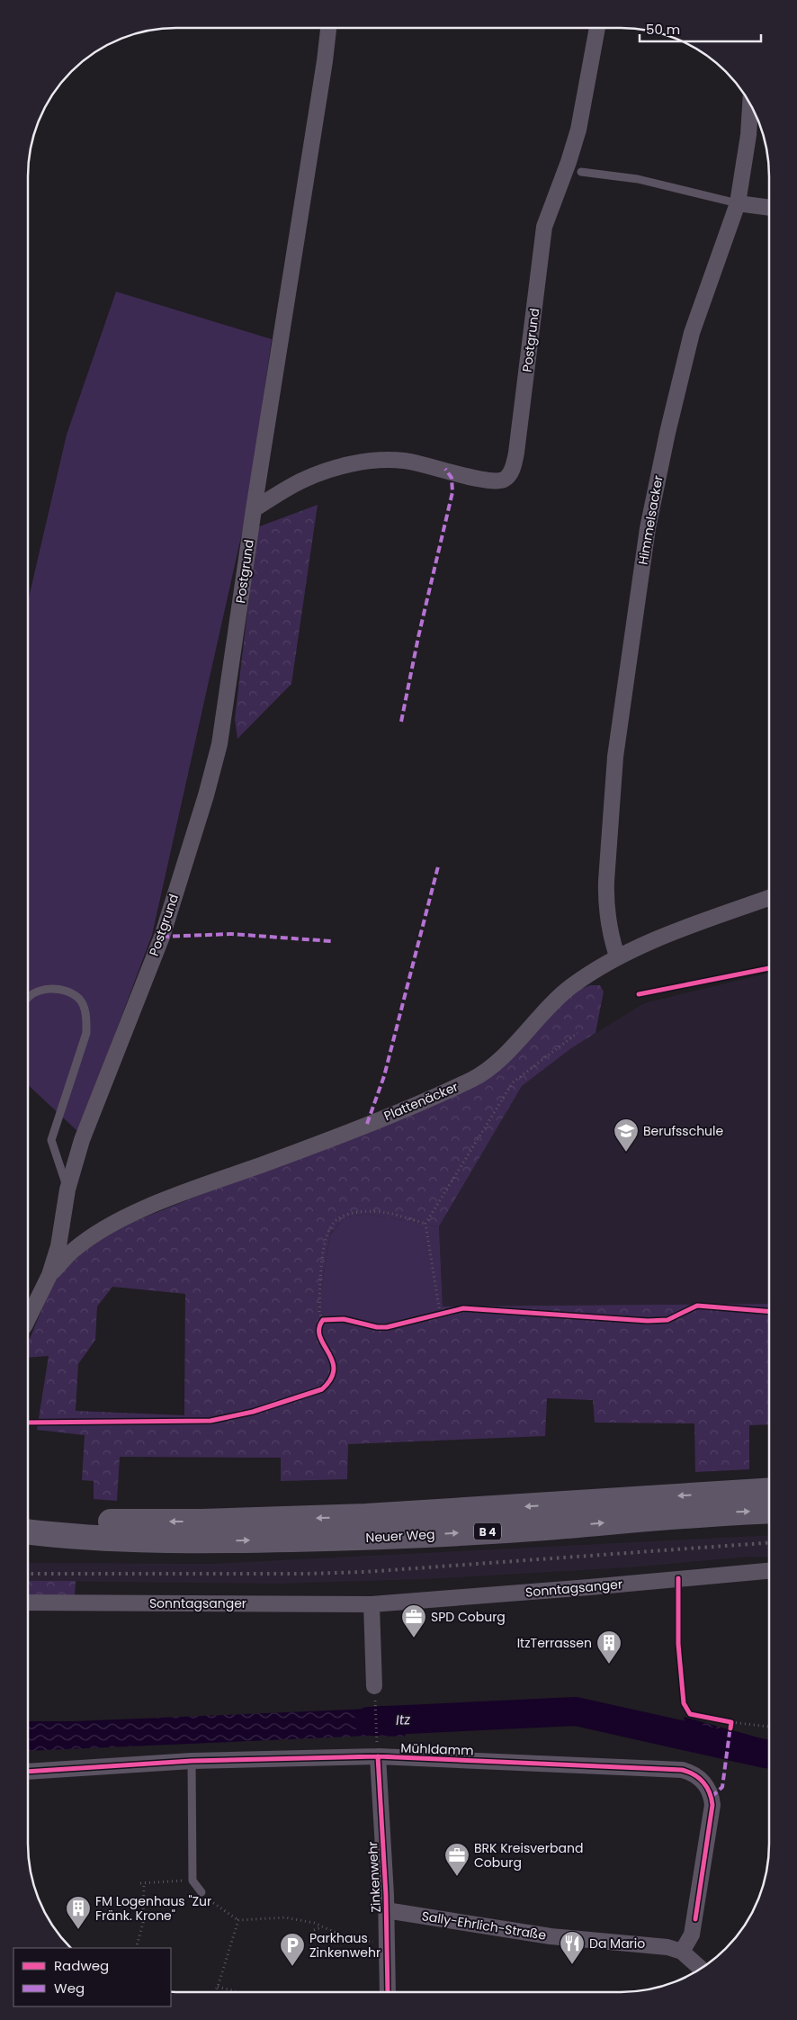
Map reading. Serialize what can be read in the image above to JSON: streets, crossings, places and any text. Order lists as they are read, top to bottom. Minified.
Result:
{"streets":{"highway":["B 4","Neuer Weg"],"street":["Postgrund","Himmelsacker","Plattenäcker","Sonntagsanger","Mühldamm","Zinkenwehr","Sally-Ehrlich-Straße"]},"crossings":[["Postgrund","Plattenäcker"],["Himmelsacker","Plattenäcker"],["Mühldamm","Zinkenwehr"],["Mühldamm","Sally-Ehrlich-Straße"],["Zinkenwehr","Sally-Ehrlich-Straße"]],"water":["Itz"],"places":{"school or university":["Berufsschule"],"office":["SPD Coburg","BRK Kreisverband Coburg"],"building":["ItzTerrassen","FM Logenhaus \"Zur Fränk. Krone\""],"restaurant":["Da Mario"],"parking":["Parkhaus Zinkenwehr"]},"legend":["Radweg","Weg"],"scale_bar":"50 m"}
